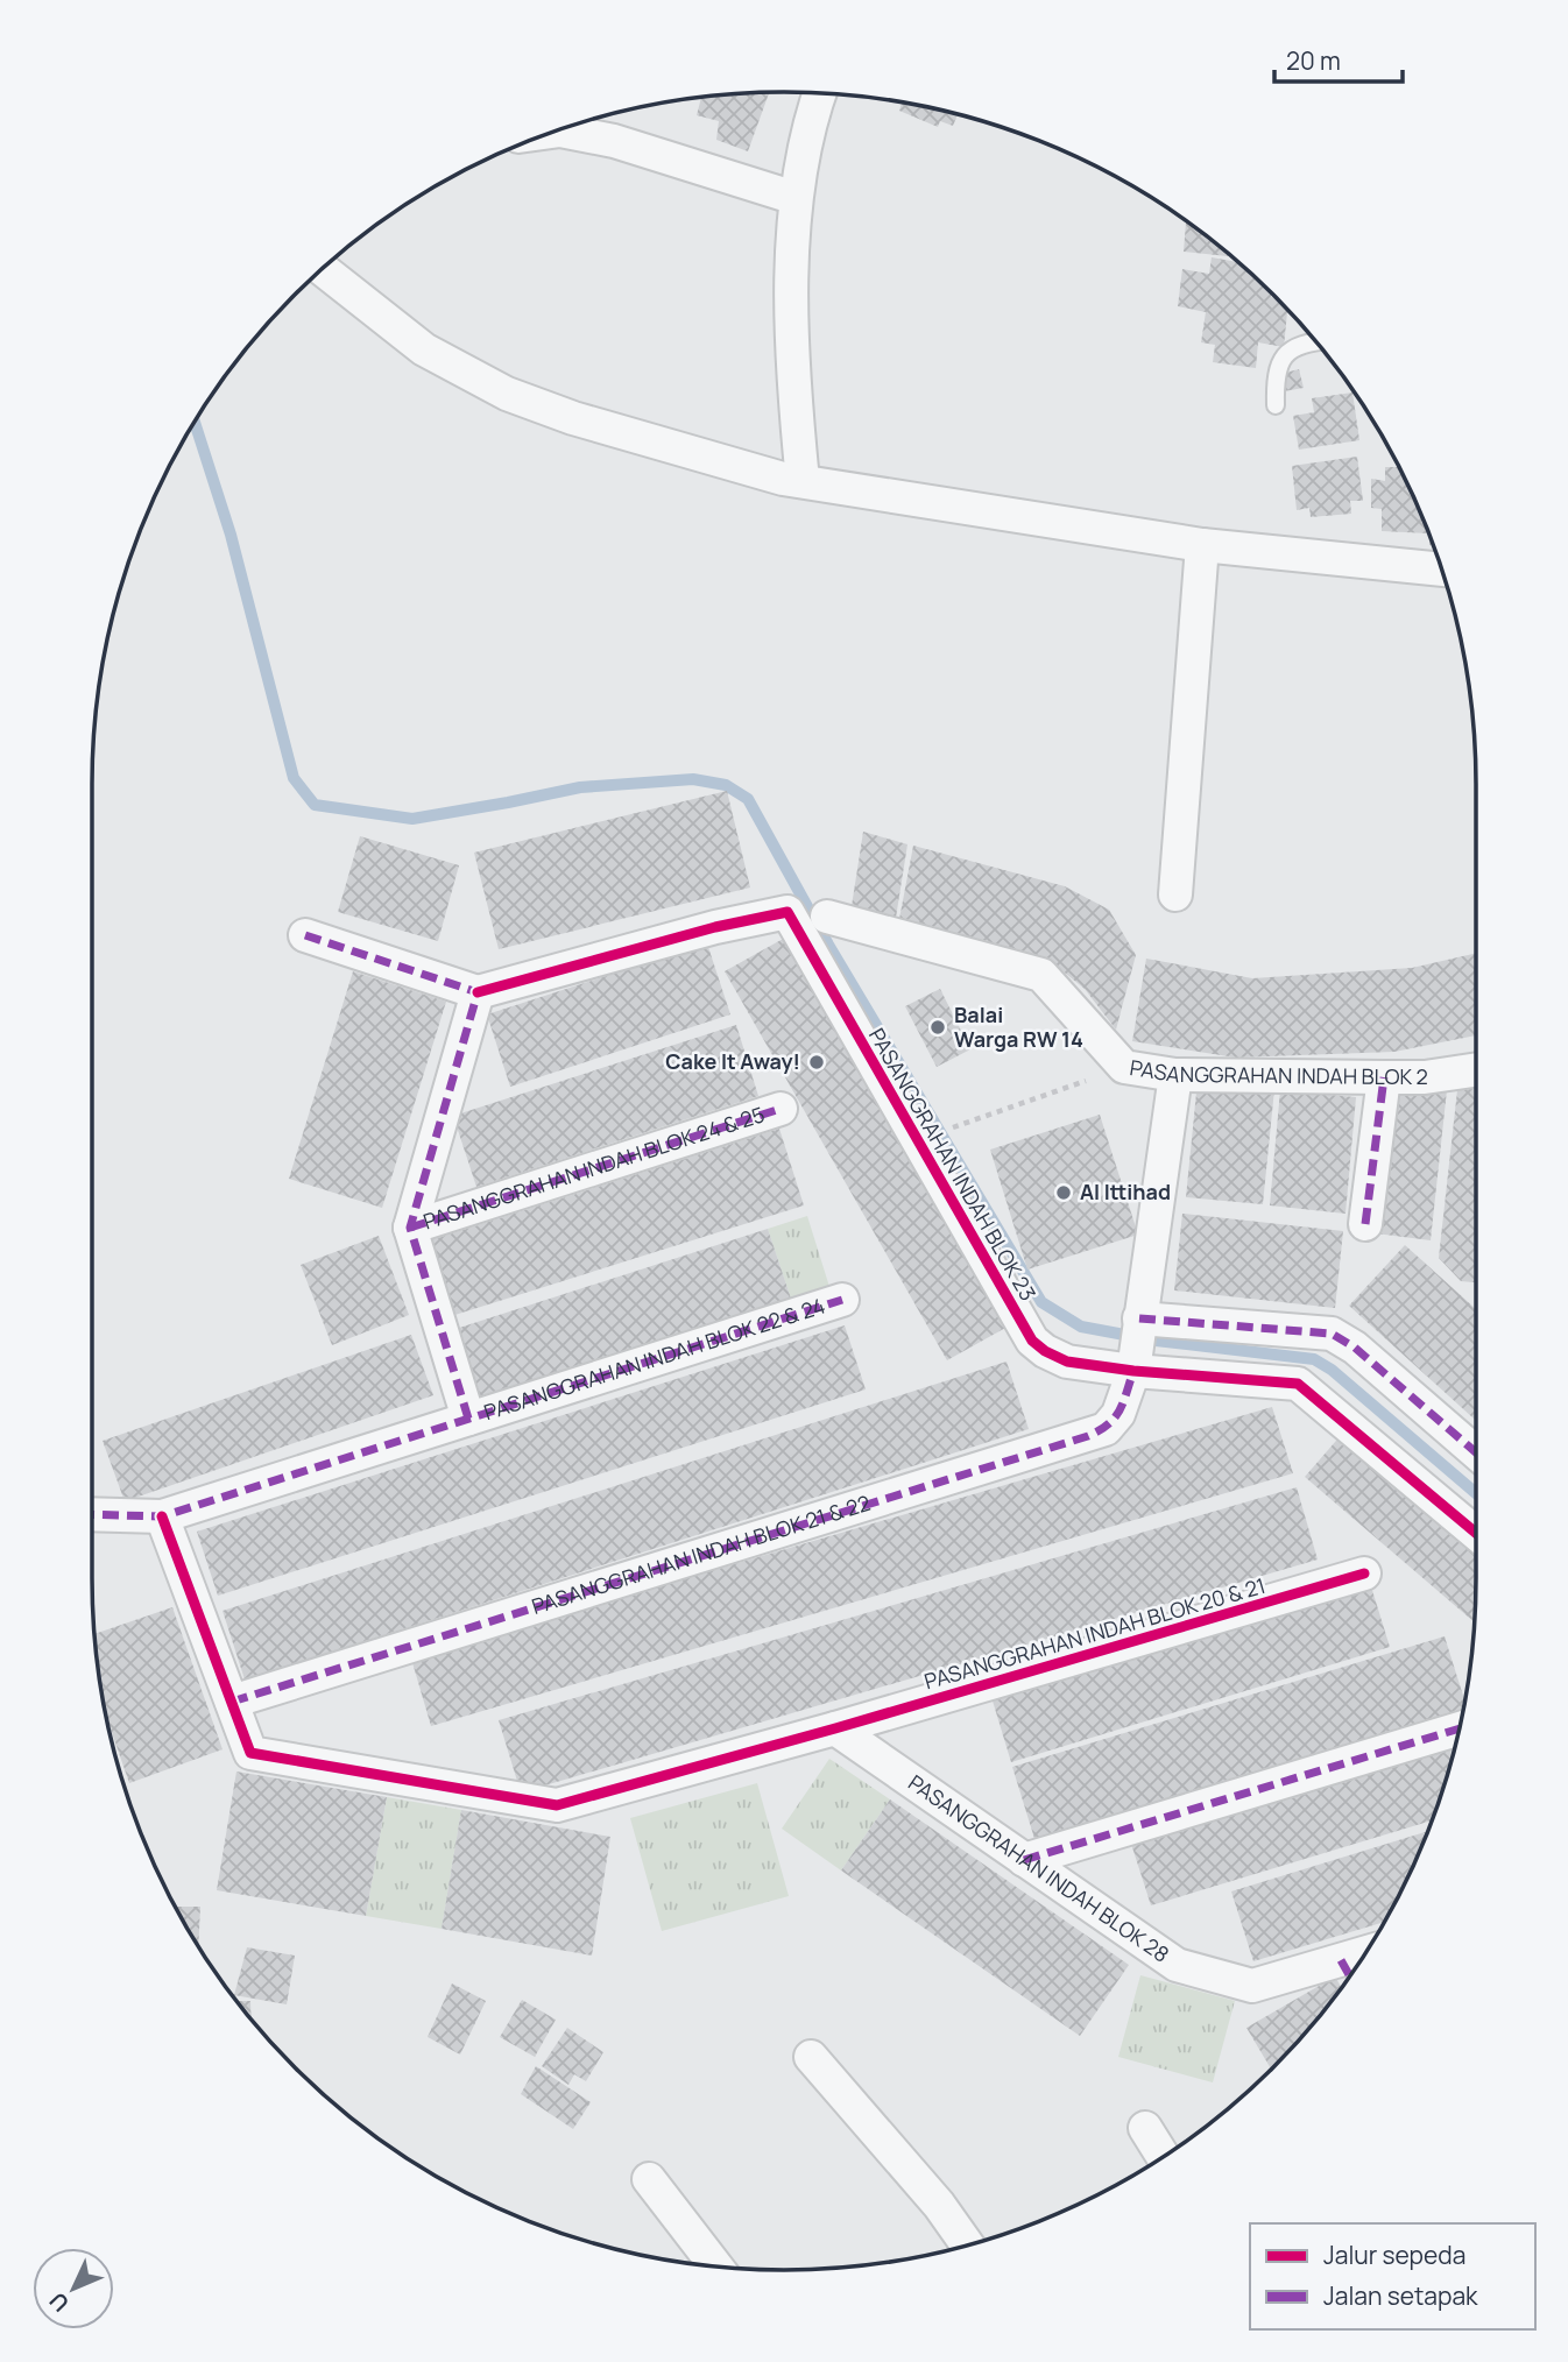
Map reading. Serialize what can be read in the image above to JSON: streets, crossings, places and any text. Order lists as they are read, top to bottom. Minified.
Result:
{"streets":{"street":["PASANGGRAHAN INDAH BLOK 2","PASANGGRAHAN INDAH BLOK 23","PASANGGRAHAN INDAH BLOK 24 & 25","PASANGGRAHAN INDAH BLOK 22 & 24","PASANGGRAHAN INDAH BLOK 21 & 22","PASANGGRAHAN INDAH BLOK 20 & 21","PASANGGRAHAN INDAH BLOK 28"]},"crossings":[["PASANGGRAHAN INDAH BLOK 2","PASANGGRAHAN INDAH BLOK 21 & 22"],["PASANGGRAHAN INDAH BLOK 23","PASANGGRAHAN INDAH BLOK 21 & 22"],["PASANGGRAHAN INDAH BLOK 21 & 22","PASANGGRAHAN INDAH BLOK 20 & 21"],["PASANGGRAHAN INDAH BLOK 20 & 21","PASANGGRAHAN INDAH BLOK 28"]],"places":["Balai Warga RW 14","Cake It Away!","Al Ittihad"],"legend":["Jalur sepeda","Jalan setapak"],"scale_bar":"20 m","north":"bottom left"}
